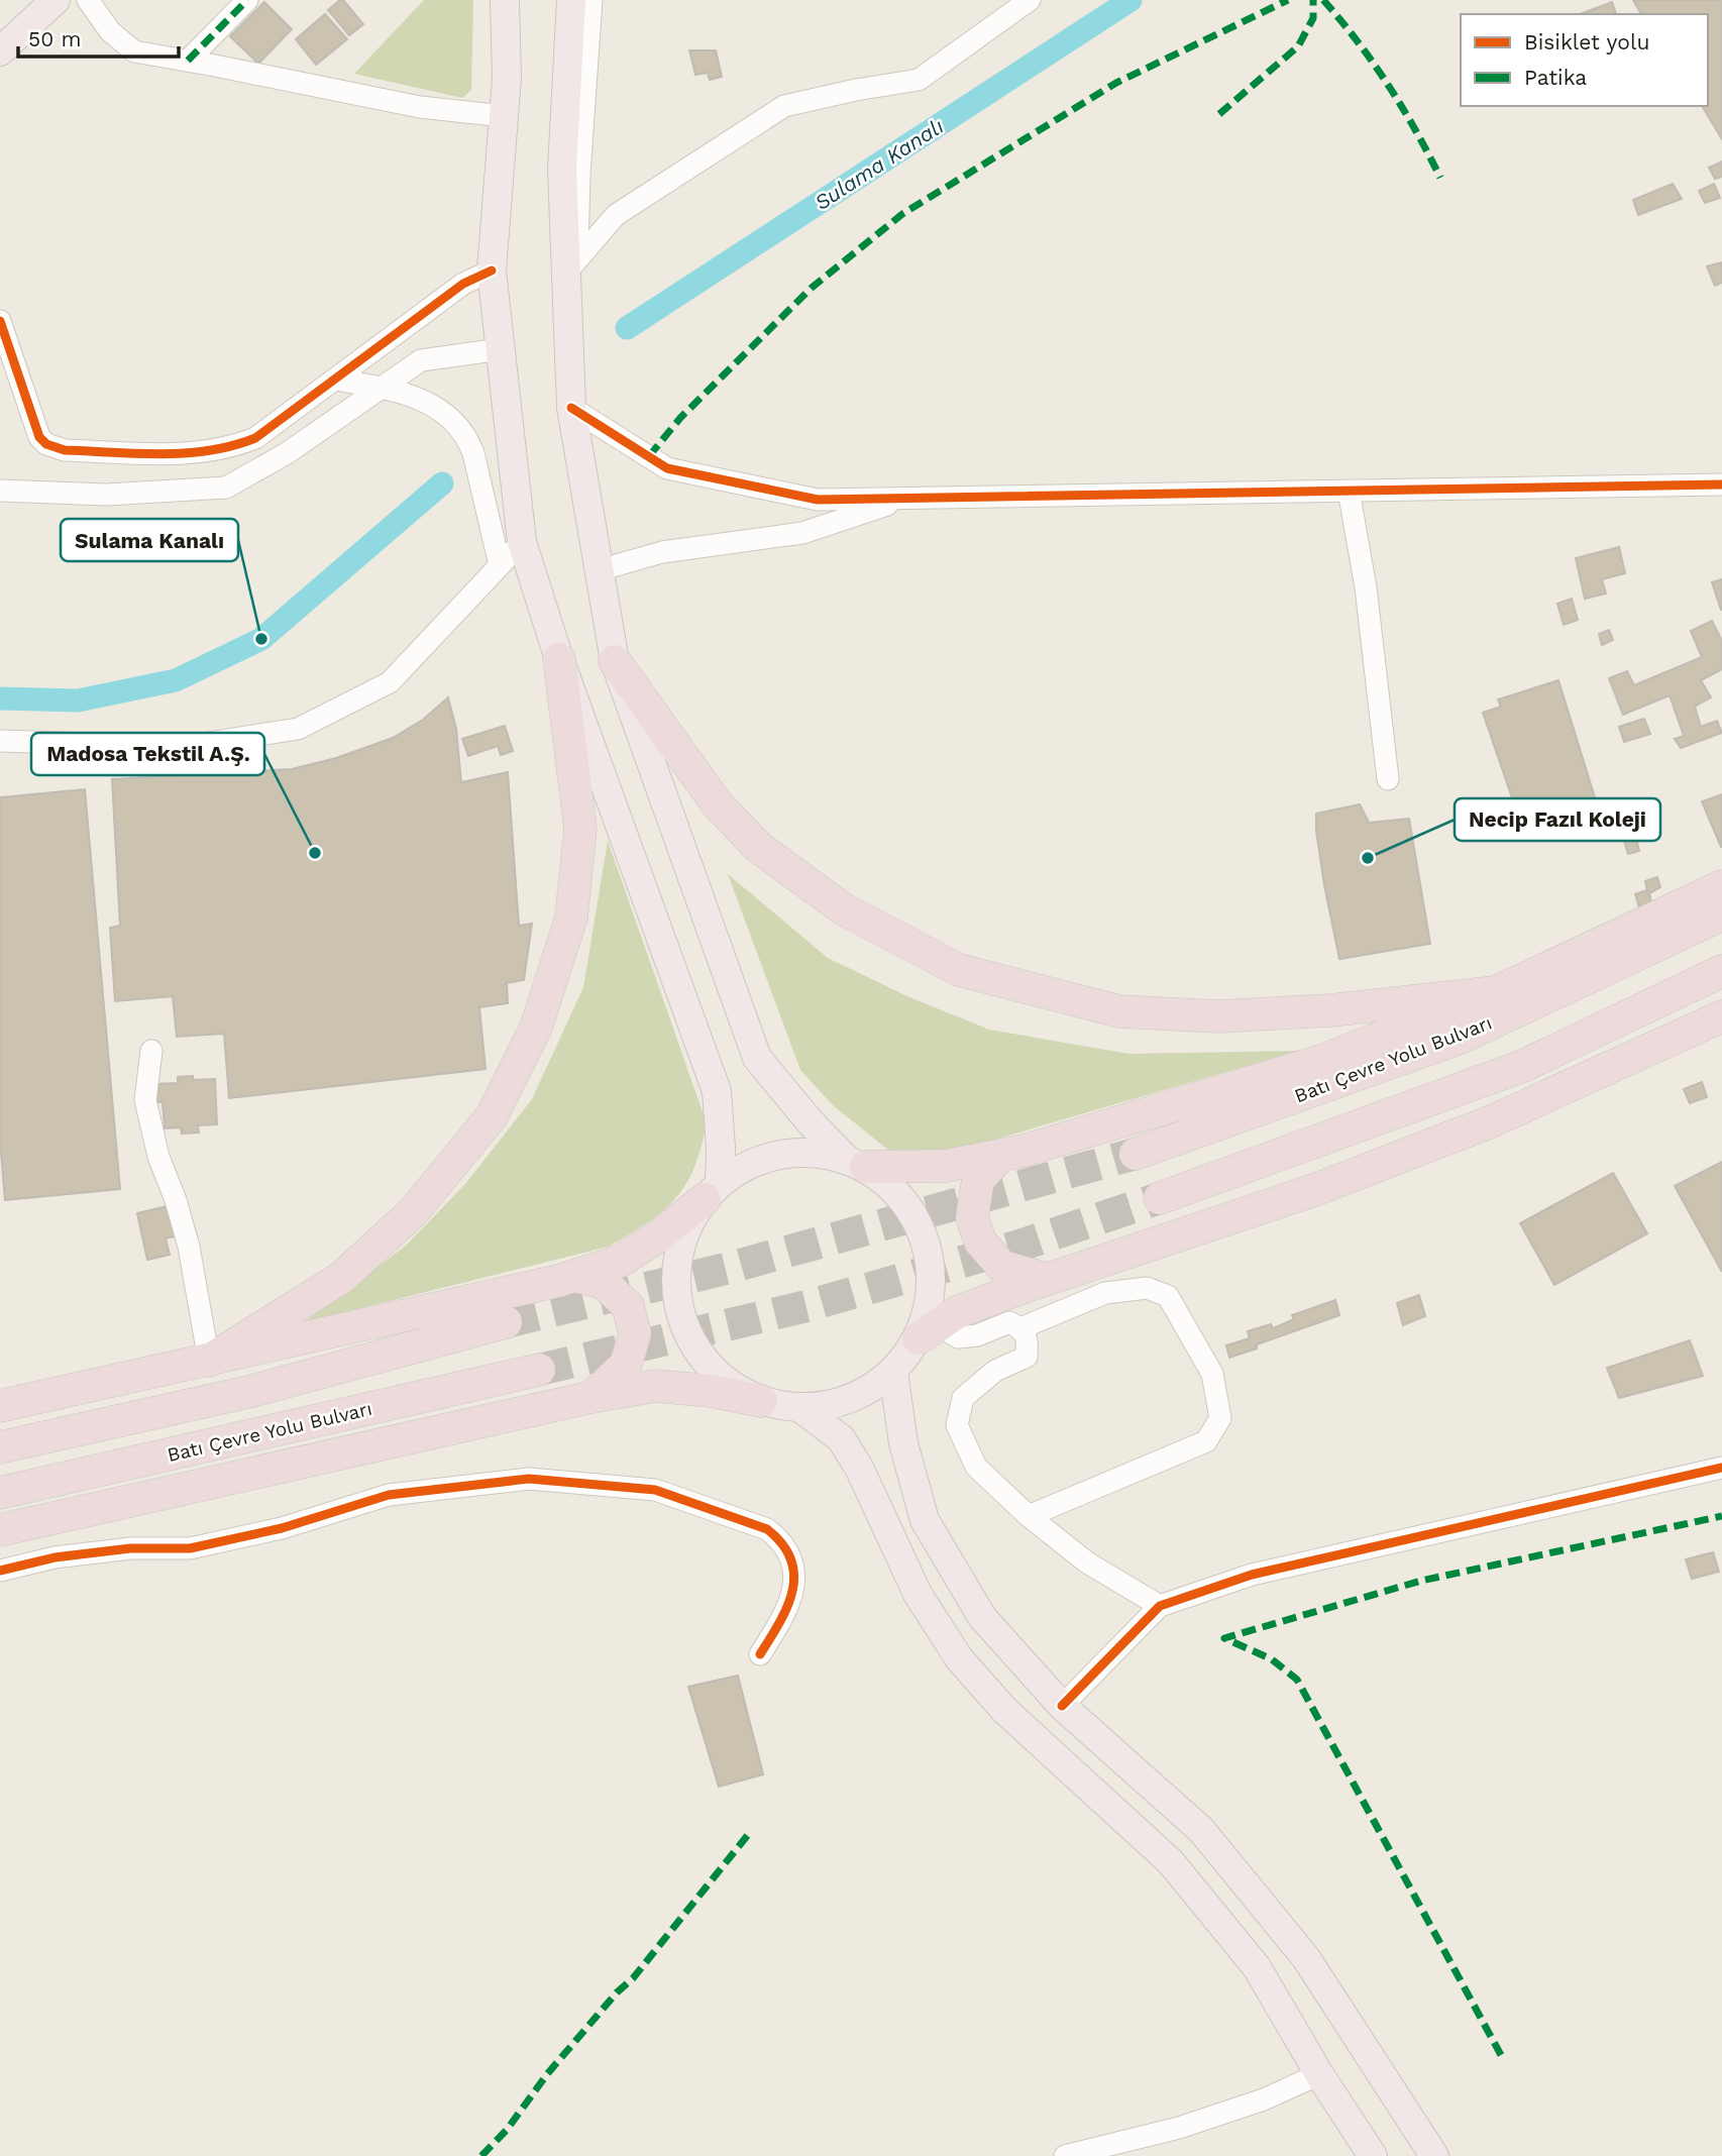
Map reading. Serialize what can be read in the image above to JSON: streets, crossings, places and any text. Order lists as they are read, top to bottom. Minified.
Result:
{"streets":{"highway":["Batı Çevre Yolu Bulvarı"]},"water":["Sulama Kanalı"],"places":["Sulama Kanalı","Madosa Tekstil A.Ş.","Necip Fazıl Koleji"],"legend":["Bisiklet yolu","Patika"],"scale_bar":"50 m"}
